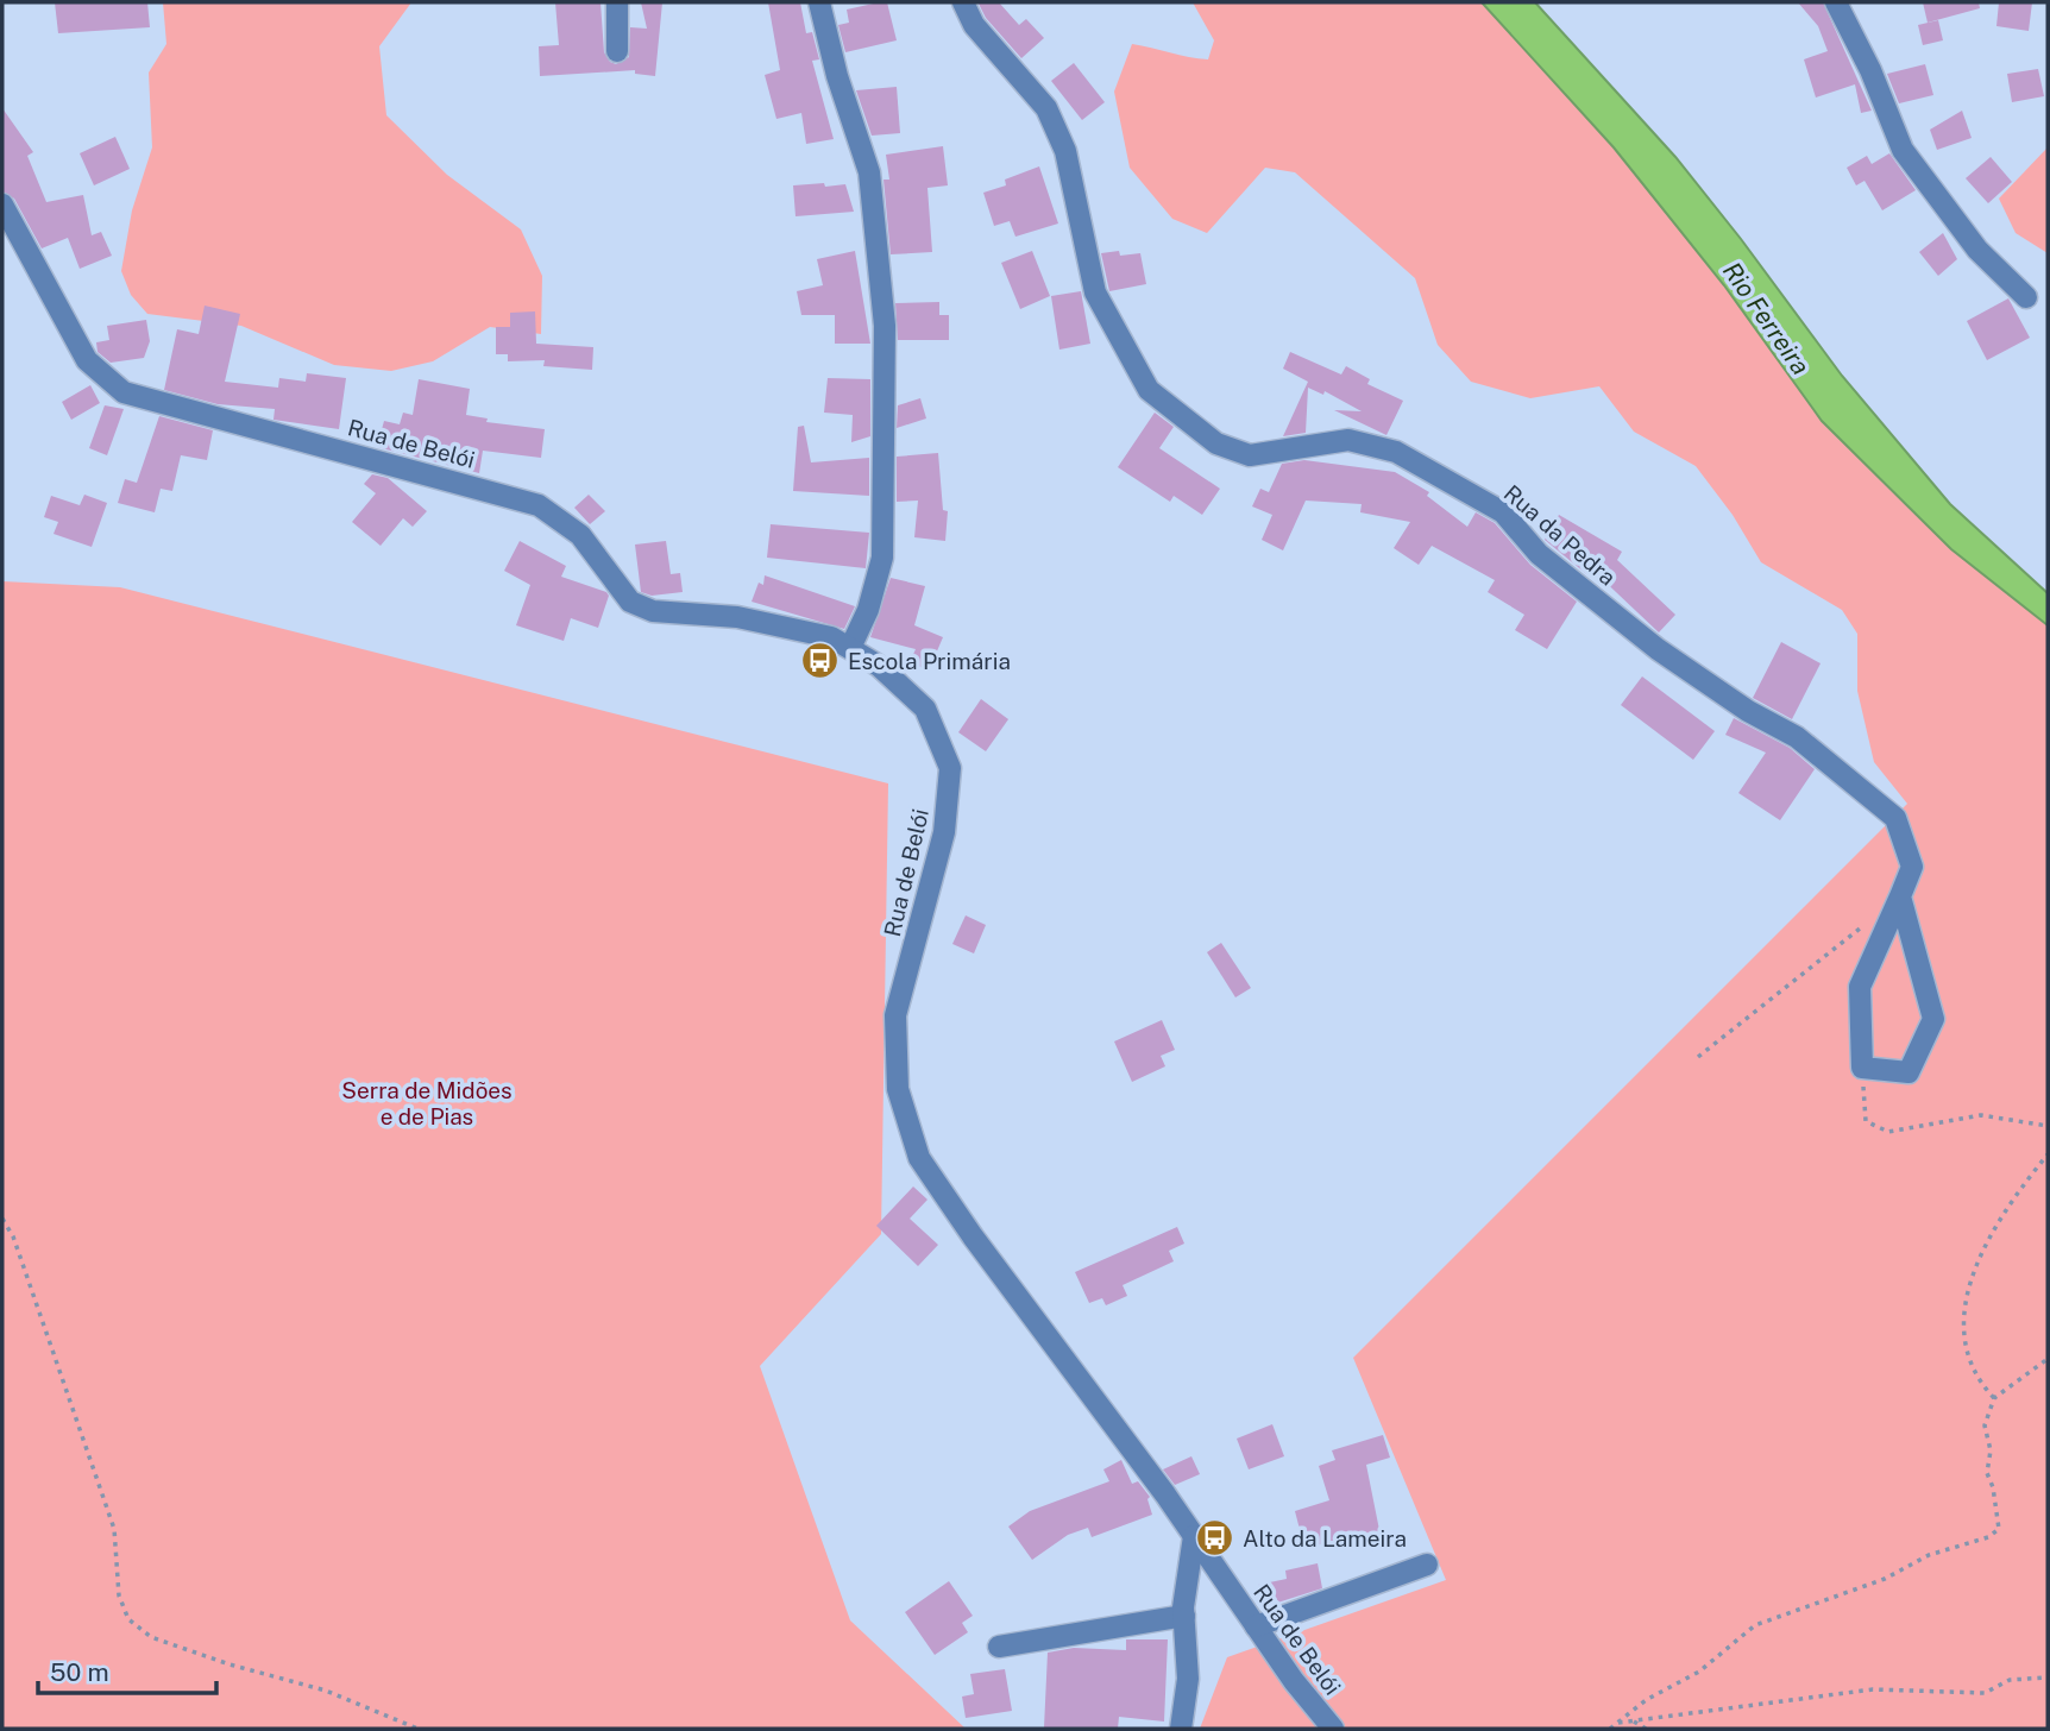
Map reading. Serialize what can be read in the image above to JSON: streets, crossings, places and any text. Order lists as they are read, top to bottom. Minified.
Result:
{"streets":{"street":["Rua de Belói","Rua da Pedra"]},"water":["Rio Ferreira"],"parks":["Serra de Midões e de Pias"],"places":{"bus stop":["Escola Primária","Alto da Lameira"]},"scale_bar":"50 m"}
